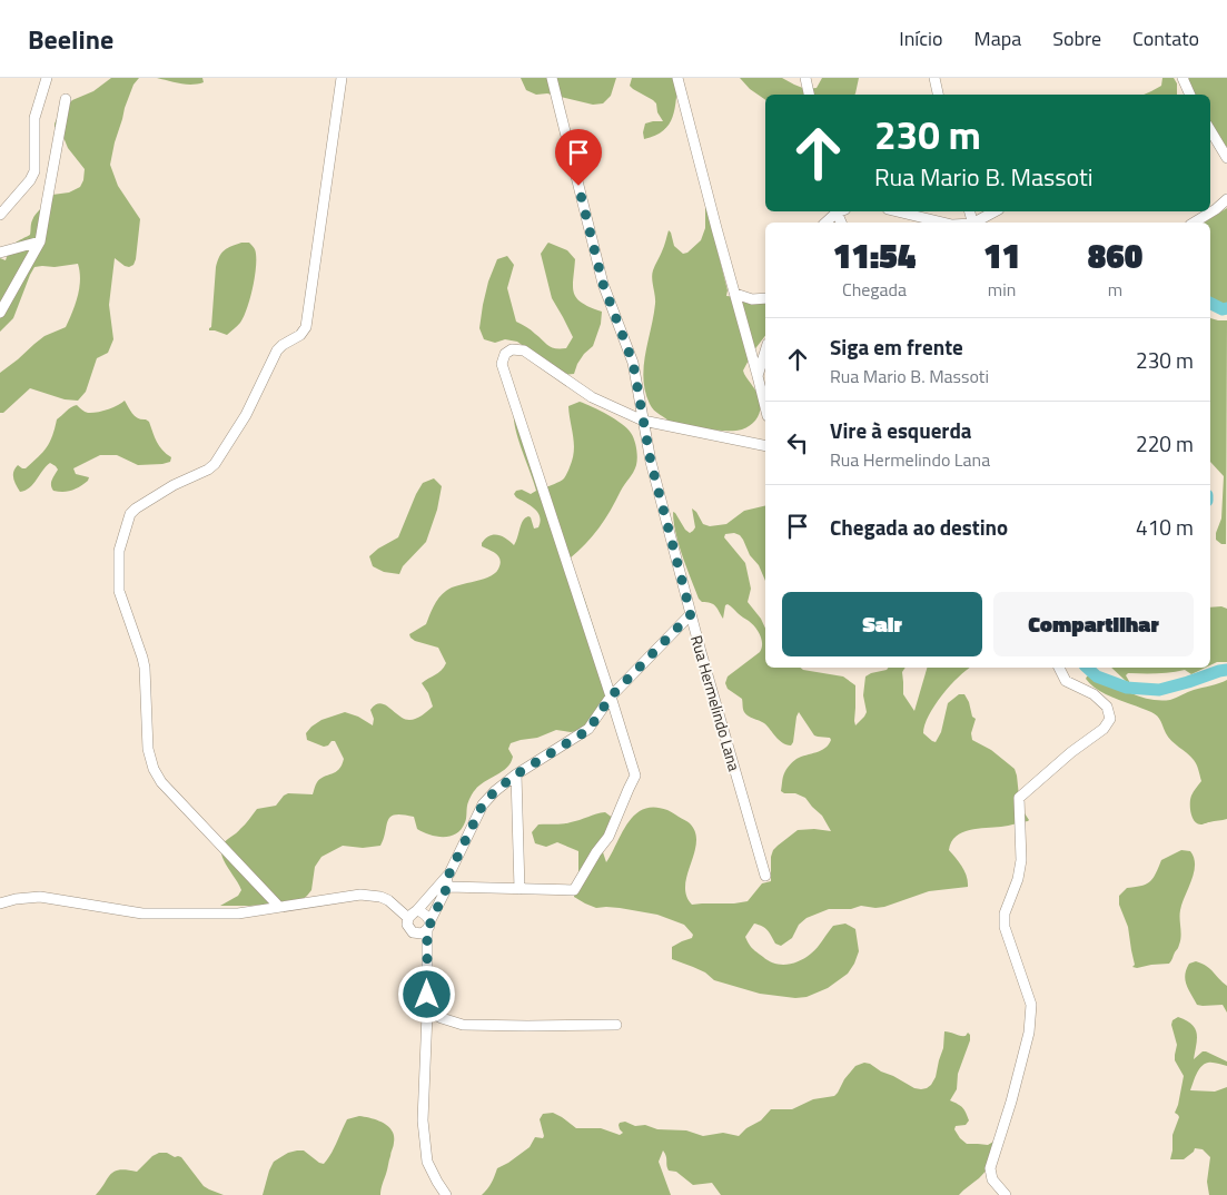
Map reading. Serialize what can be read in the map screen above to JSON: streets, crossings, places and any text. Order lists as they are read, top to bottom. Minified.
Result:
{"streets":{"street":["Rua Hermelindo Lana"]},"page":{"header":"Beeline","nav":["Início","Mapa","Sobre","Contato"],"turn":["230 m","Rua Mario B. Massoti"],"eta":["11:54","Chegada","11","min","860","m"],"list":[{"name":"Siga em frente","note":"Rua Mario B. Massoti","value":"230 m"},{"name":"Vire à esquerda","note":"Rua Hermelindo Lana","value":"220 m"},{"name":"Chegada ao destino","value":"410 m"}],"buttons":["Sair","Compartilhar"]}}
